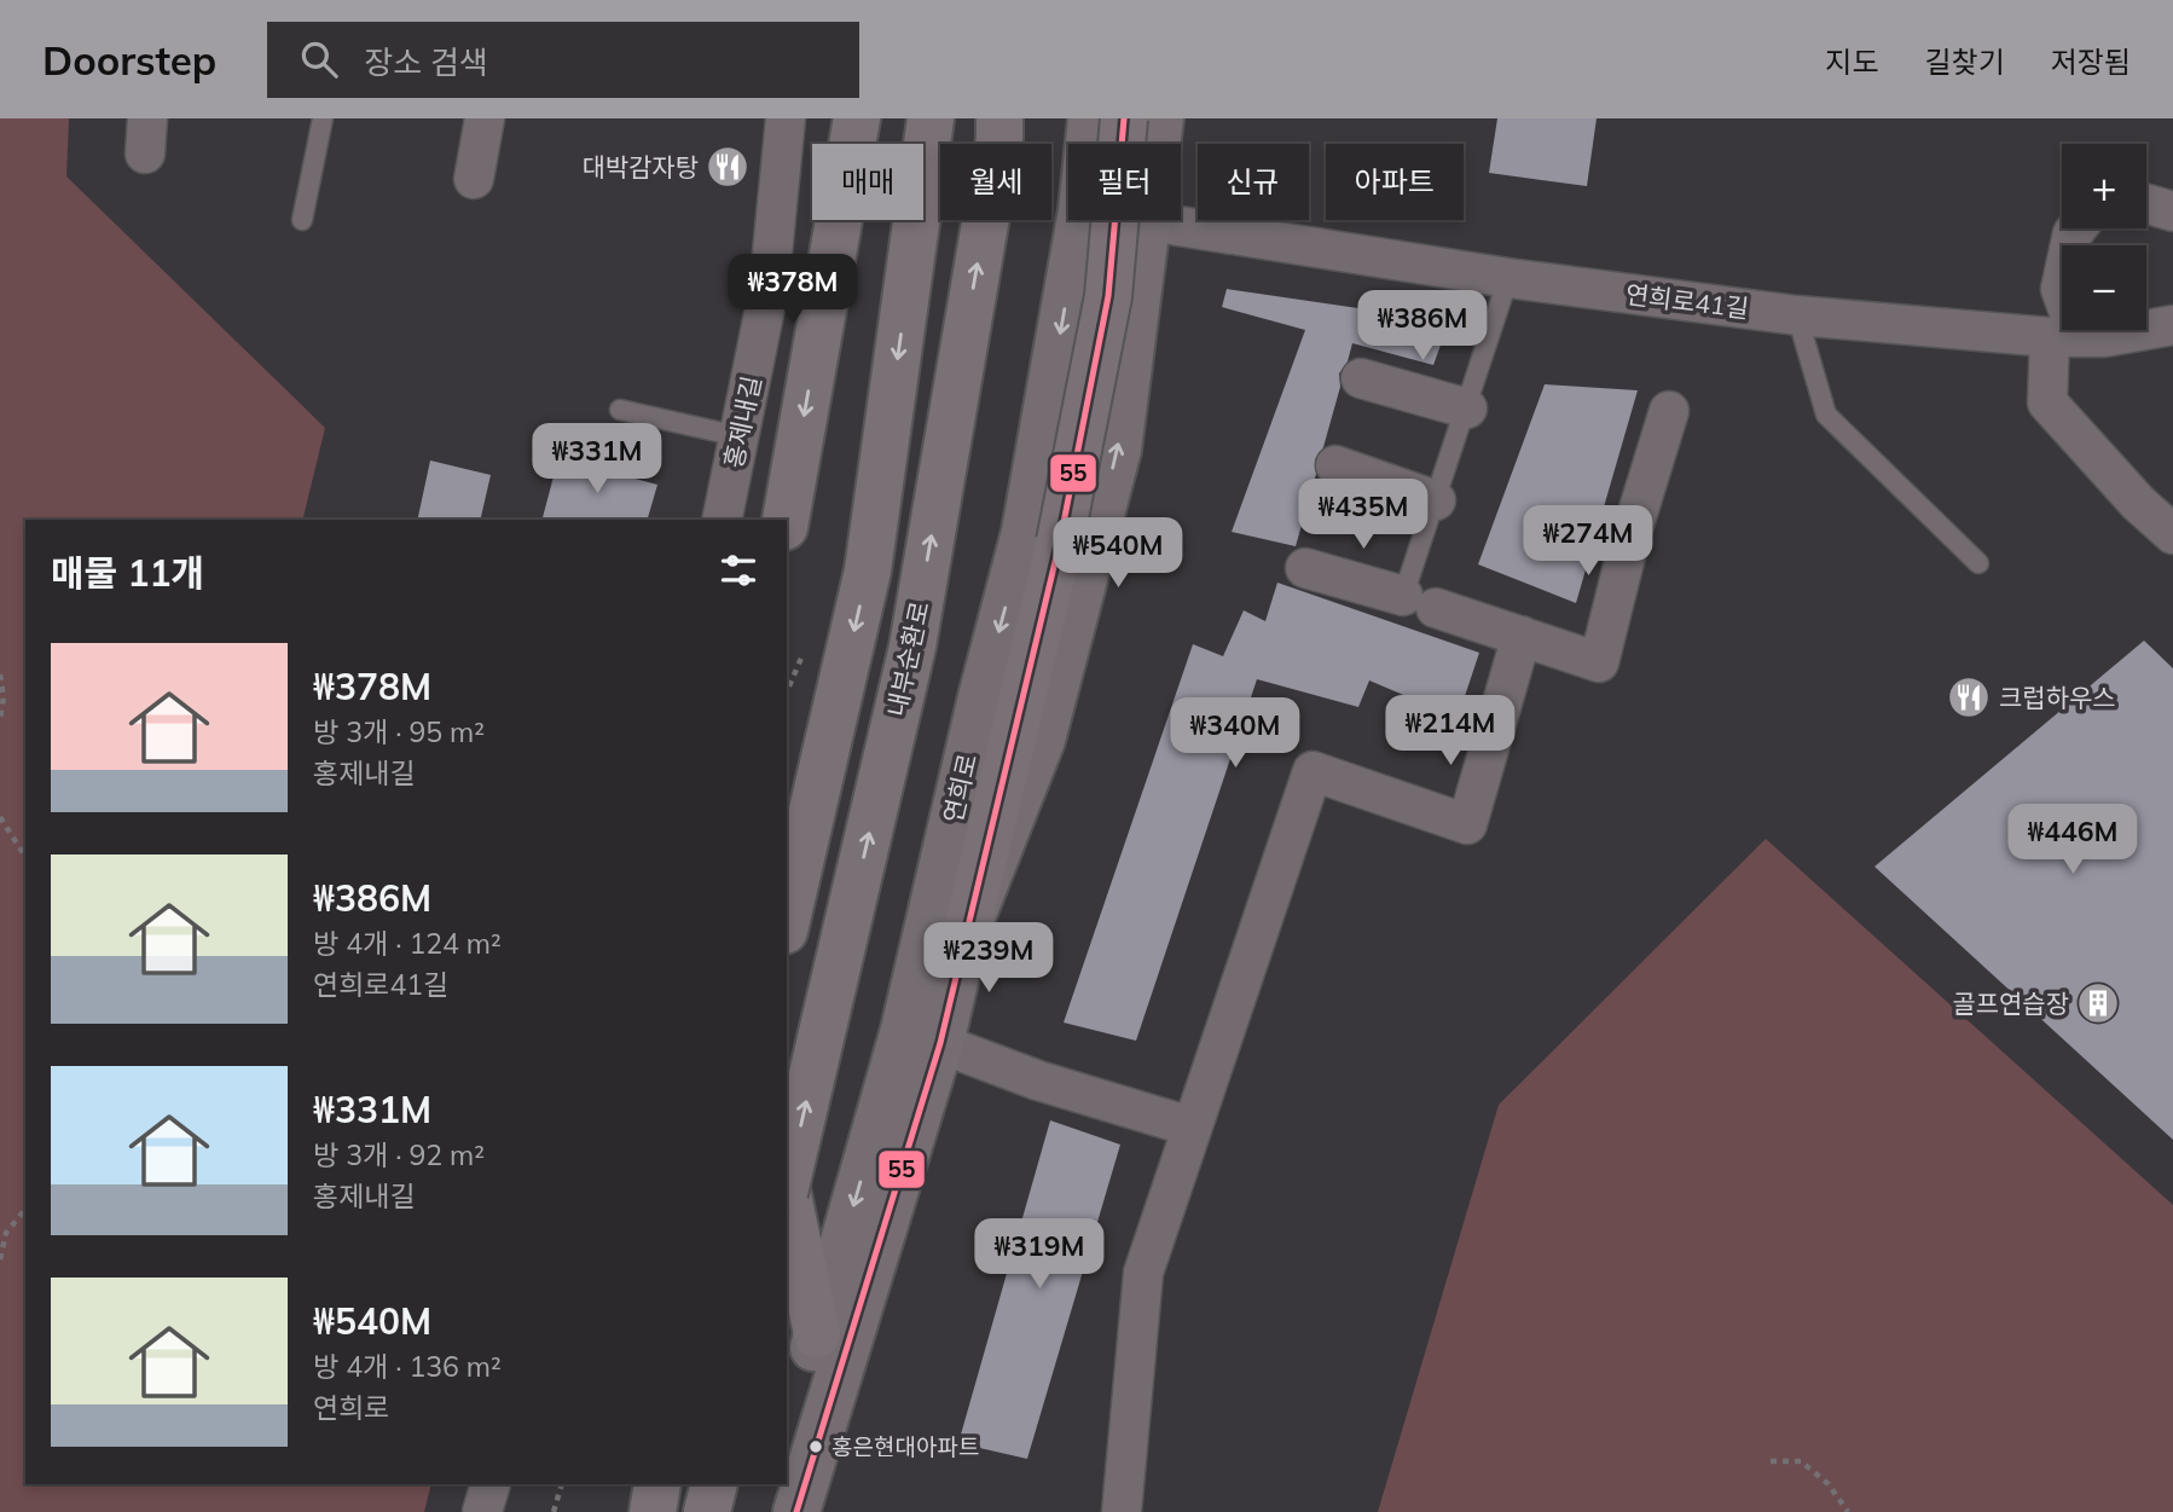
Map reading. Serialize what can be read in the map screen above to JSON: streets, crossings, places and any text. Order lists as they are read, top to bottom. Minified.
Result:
{"streets":{"highway":["내부순환로"],"main road":["연희로"],"street":["연희로41길","홍제내길"]},"places":{"restaurant":["대박감자탕","크럽하우스"],"building":["골프연습장"],"other":["홍은현대아파트"]},"lines":["transit line 55"],"page":{"header":"Doorstep","search":"장소 검색","nav":["지도","길찾기","저장됨"],"map_buttons":["+","−"],"chip":["매매","월세","필터","신규","아파트"],"price":["₩378M","₩386M","₩331M","₩435M","₩274M","₩540M","₩214M","₩340M","₩446M","₩239M","₩319M"],"heading":"매물 11개","list":[{"name":"₩378M","note":"방 3개 · 95 m² · 홍제내길"},{"name":"₩386M","note":"방 4개 · 124 m² · 연희로41길"},{"name":"₩331M","note":"방 3개 · 92 m² · 홍제내길"},{"name":"₩540M","note":"방 4개 · 136 m² · 연희로"}]}}
